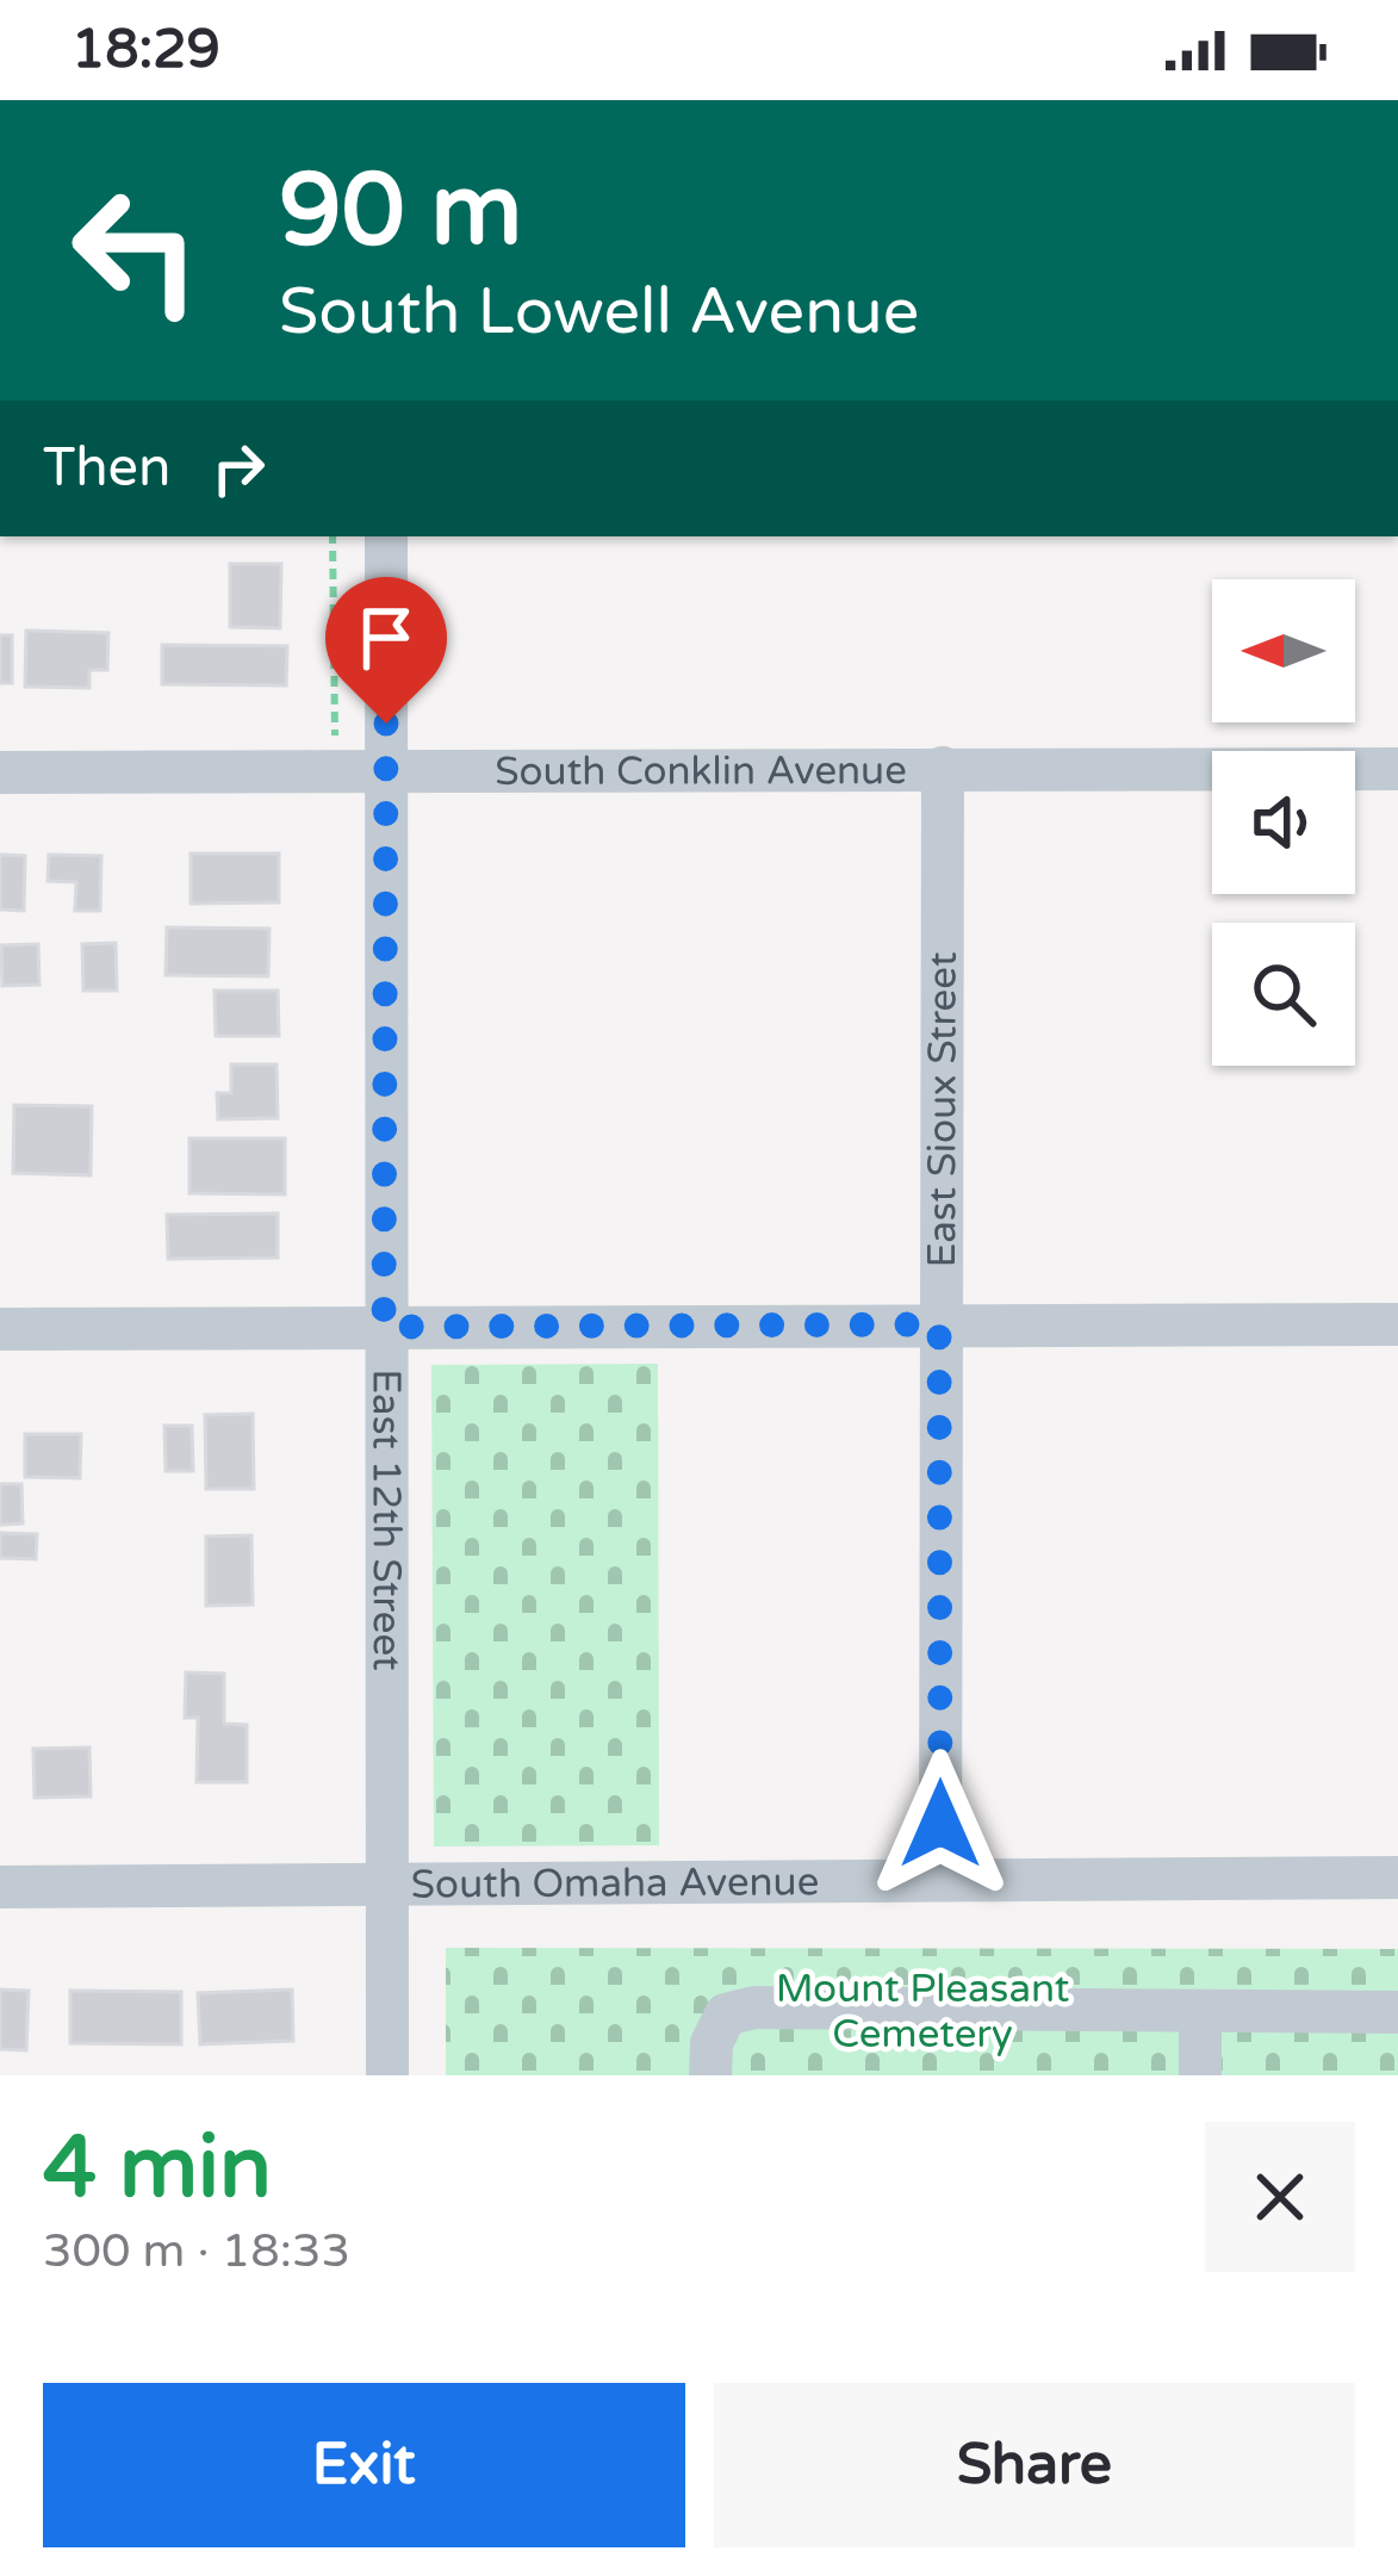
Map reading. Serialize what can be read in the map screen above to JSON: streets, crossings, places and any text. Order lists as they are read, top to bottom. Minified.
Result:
{"streets":{"street":["South Conklin Avenue","East Sioux Street","East 12th Street","South Omaha Avenue"]},"crossings":[["South Conklin Avenue","East Sioux Street"],["South Conklin Avenue","East 12th Street"],["East Sioux Street","South Omaha Avenue"],["East 12th Street","South Omaha Avenue"]],"parks":["Mount Pleasant Cemetery"],"north":"left","page":{"status":"18:29","turn":["90 m","South Lowell Avenue"],"then":"Then","heading":["4 min","300 m · 18:33"],"buttons":["Exit","Share"]}}
